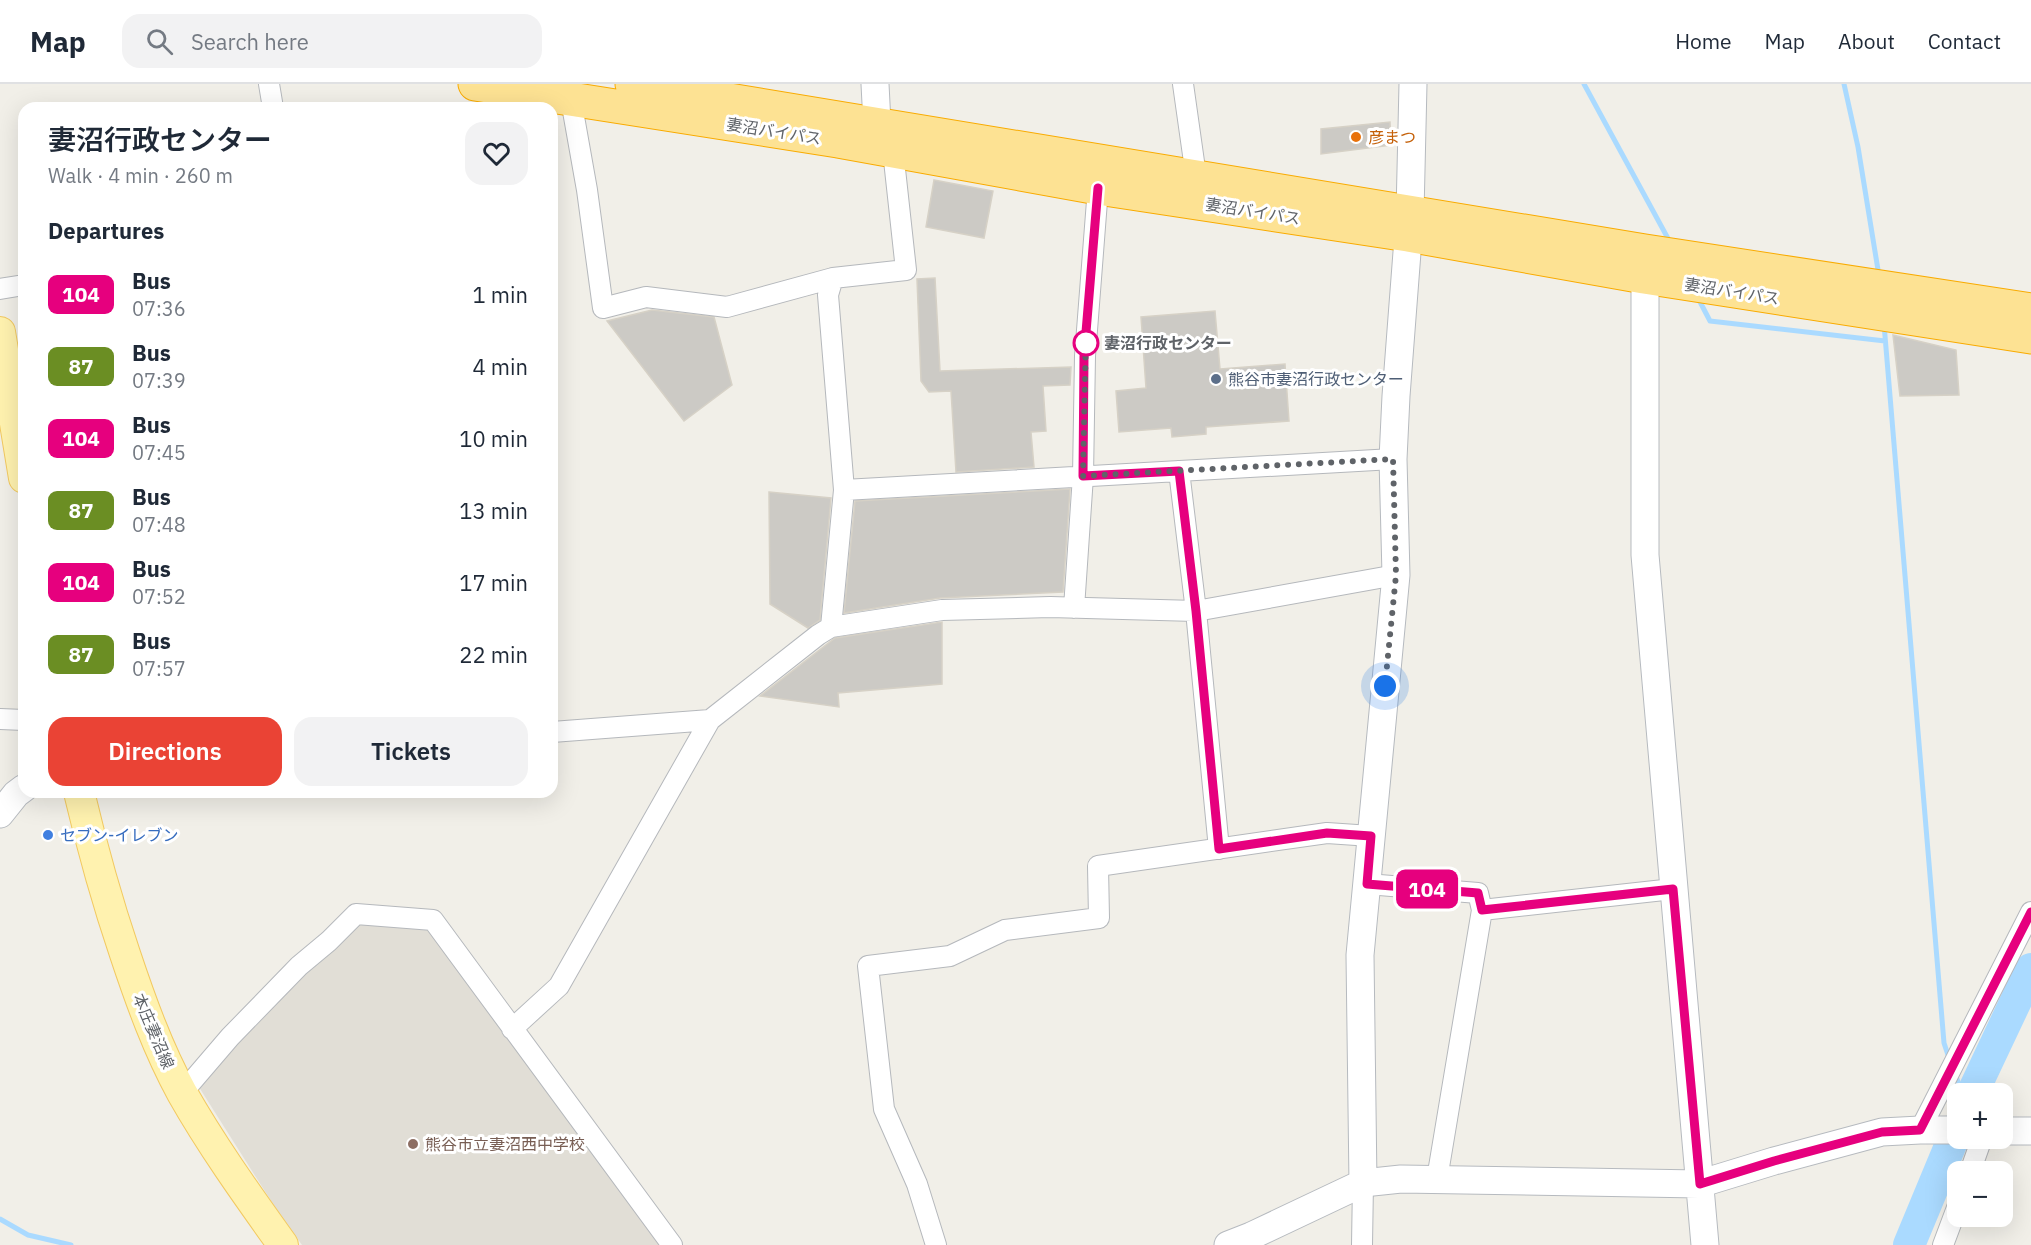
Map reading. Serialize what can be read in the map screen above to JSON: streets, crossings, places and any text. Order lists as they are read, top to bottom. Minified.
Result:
{"streets":{"highway":["妻沼バイパス"],"main road":["本庄妻沼線"]},"places":["彦まつ","妻沼行政センター","熊谷市妻沼行政センター","セブン-イレブン","熊谷市立妻沼西中学校"],"lines":["bus line 104"],"page":{"header":"Map","search":"Search here","nav":["Home","Map","About","Contact"],"on_map":"104","heading":[["妻沼行政センター","Walk · 4 min · 260 m"],"Departures"],"list":[{"mark":"104","name":"Bus","note":"07:36","value":"1 min"},{"mark":"87","name":"Bus","note":"07:39","value":"4 min"},{"mark":"104","name":"Bus","note":"07:45","value":"10 min"},{"mark":"87","name":"Bus","note":"07:48","value":"13 min"},{"mark":"104","name":"Bus","note":"07:52","value":"17 min"},{"mark":"87","name":"Bus","note":"07:57","value":"22 min"}],"buttons":["Directions","Tickets"],"map_buttons":["+","−"]}}
